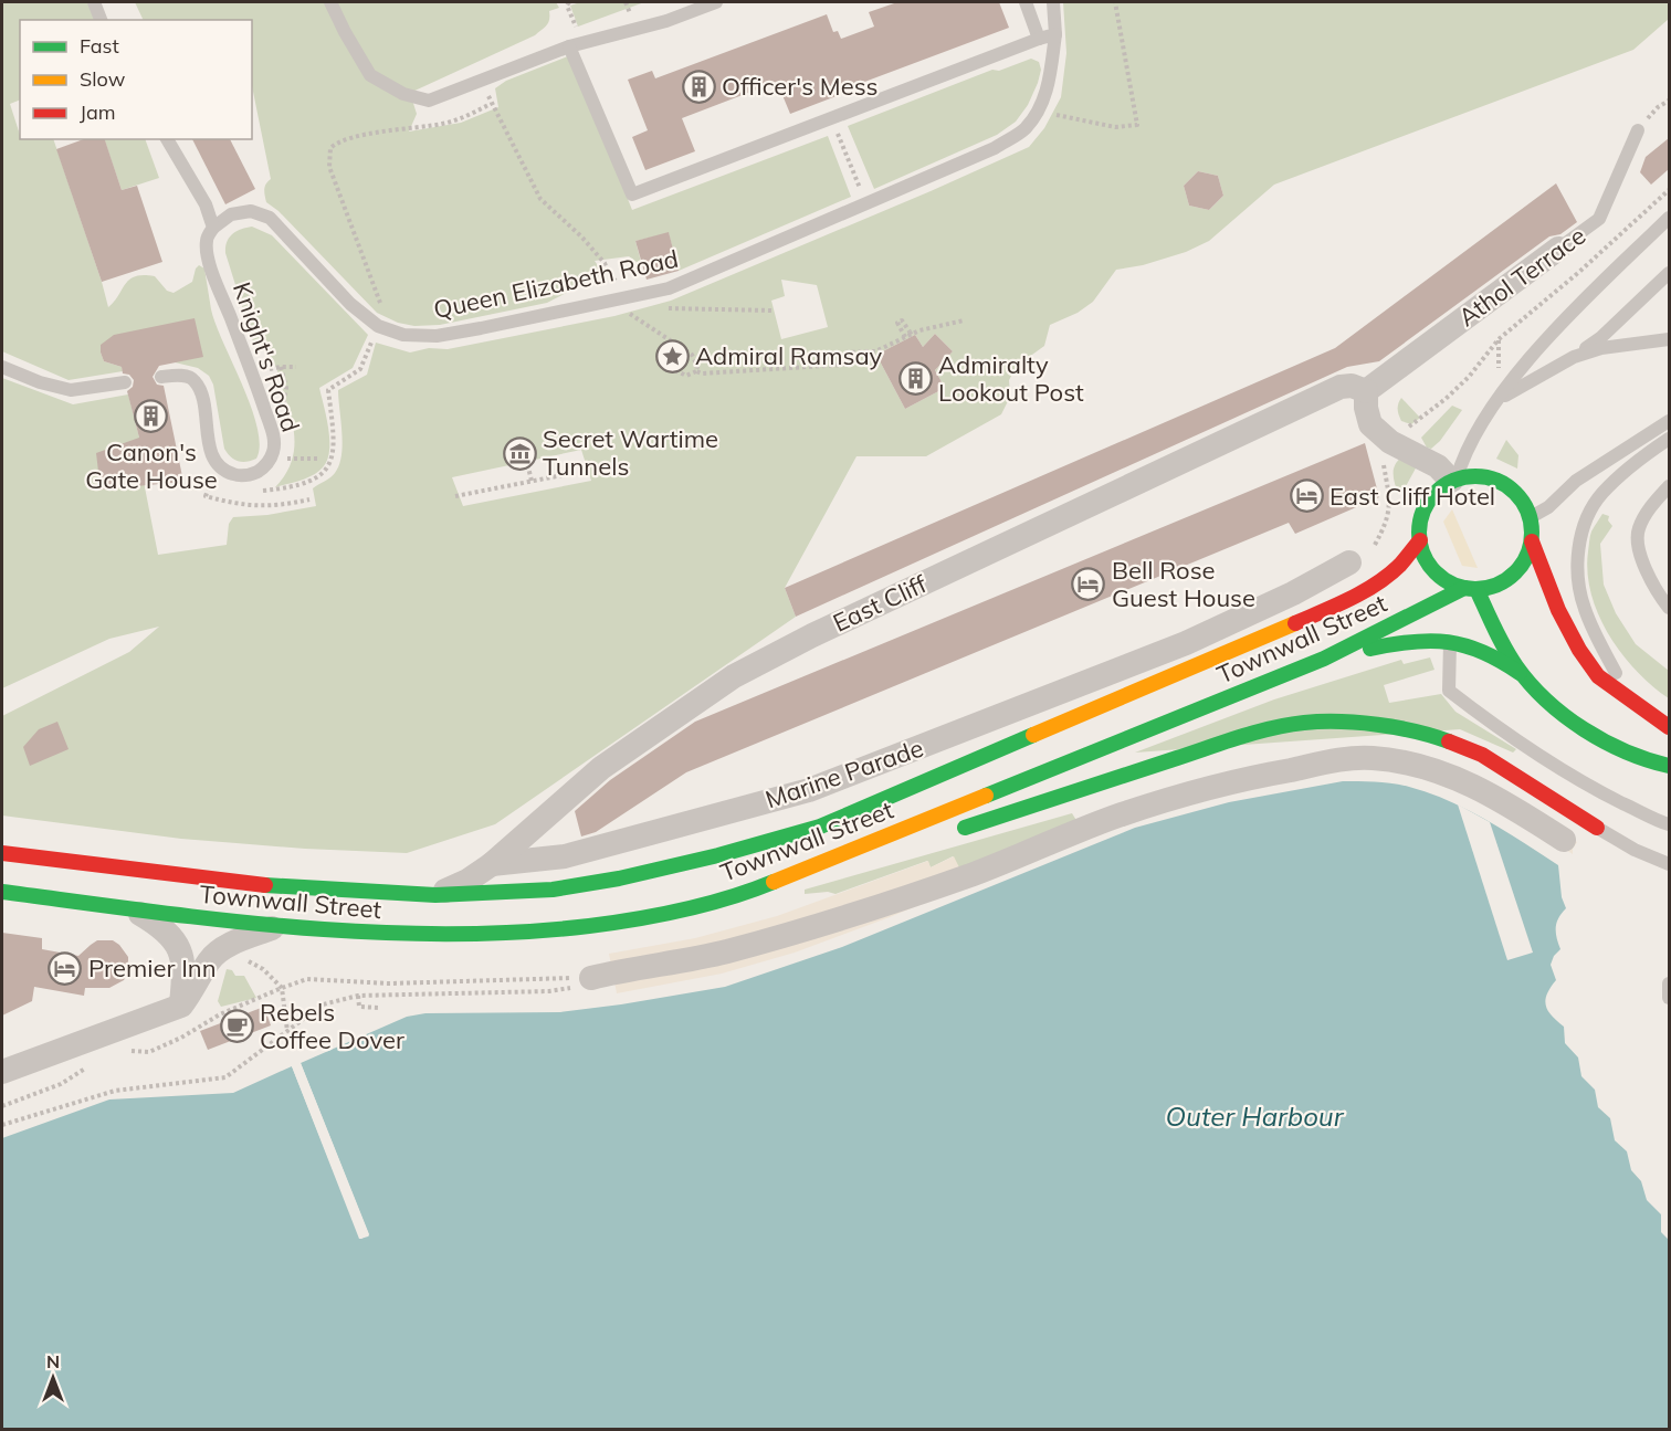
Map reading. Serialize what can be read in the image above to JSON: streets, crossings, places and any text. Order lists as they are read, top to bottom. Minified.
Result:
{"streets":{"highway":["Townwall Street"],"street":["Athol Terrace","East Cliff","Marine Parade"],"lane":["Queen Elizabeth Road","Knight's Road"]},"crossings":[["Athol Terrace","East Cliff"],["Queen Elizabeth Road","Knight's Road"],["East Cliff","Townwall Street"],["East Cliff","Marine Parade"]],"water":["Outer Harbour"],"places":{"building":["Officer's Mess","Admiralty Lookout Post","Canon's Gate House"],"place":["Admiral Ramsay"],"museum":["Secret Wartime Tunnels"],"hotel":["East Cliff Hotel","Bell Rose Guest House","Premier Inn"],"cafe":["Rebels Coffee Dover"]},"legend":["Fast","Slow","Jam"],"north":"top"}
